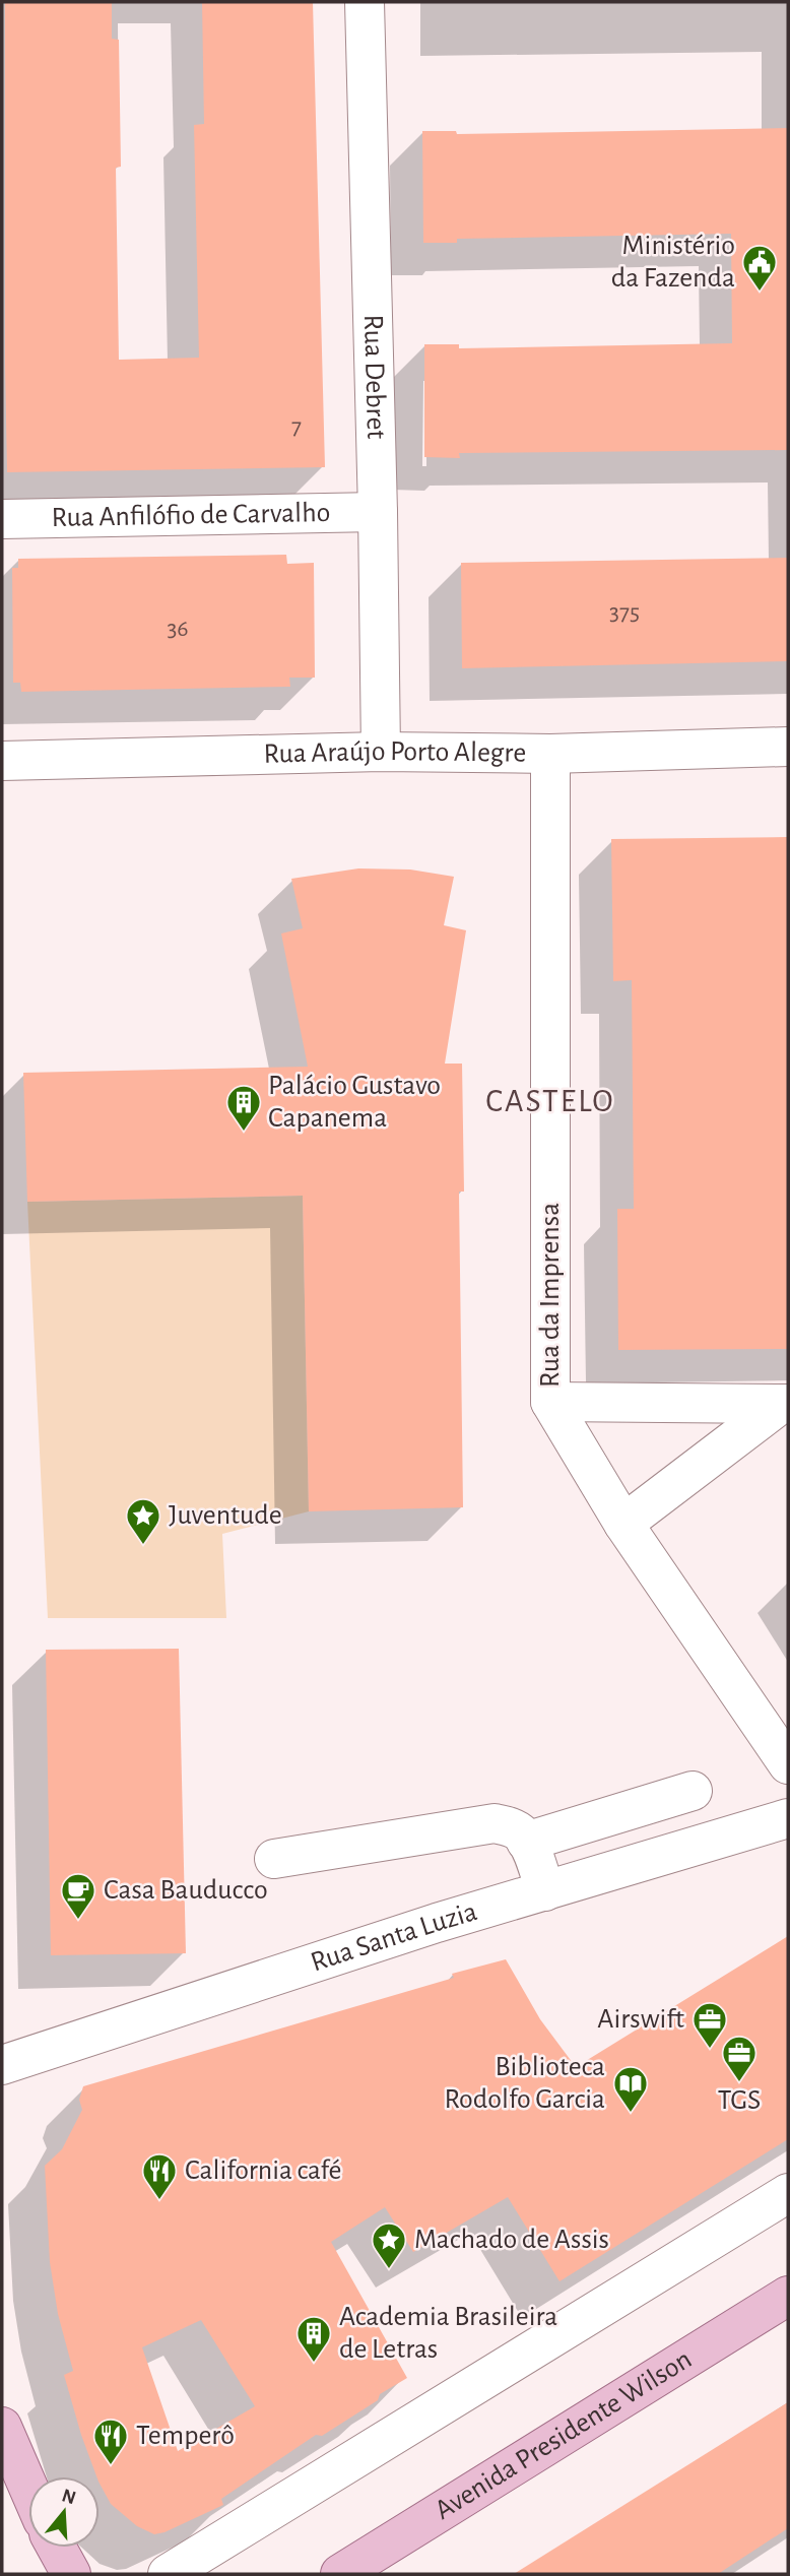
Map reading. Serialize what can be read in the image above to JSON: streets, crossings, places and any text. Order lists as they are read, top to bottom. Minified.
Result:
{"streets":{"main road":["Avenida Presidente Wilson"],"street":["Rua Debret","Rua Anfilófio de Carvalho","Rua Araújo Porto Alegre","Rua da Imprensa","Rua Santa Luzia"]},"crossings":[["Rua Debret","Rua Anfilófio de Carvalho"],["Rua Debret","Rua Araújo Porto Alegre"],["Rua Araújo Porto Alegre","Rua da Imprensa"]],"districts":["CASTELO"],"places":{"public building":["Ministério da Fazenda"],"building":["Palácio Gustavo Capanema","Academia Brasileira de Letras"],"place":["Juventude","Machado de Assis"],"cafe":["Casa Bauducco"],"office":["Airswift","TGS"],"library":["Biblioteca Rodolfo Garcia"],"restaurant":["California café","Temperô"]},"house_numbers":["7","375","36"],"north":"top"}
